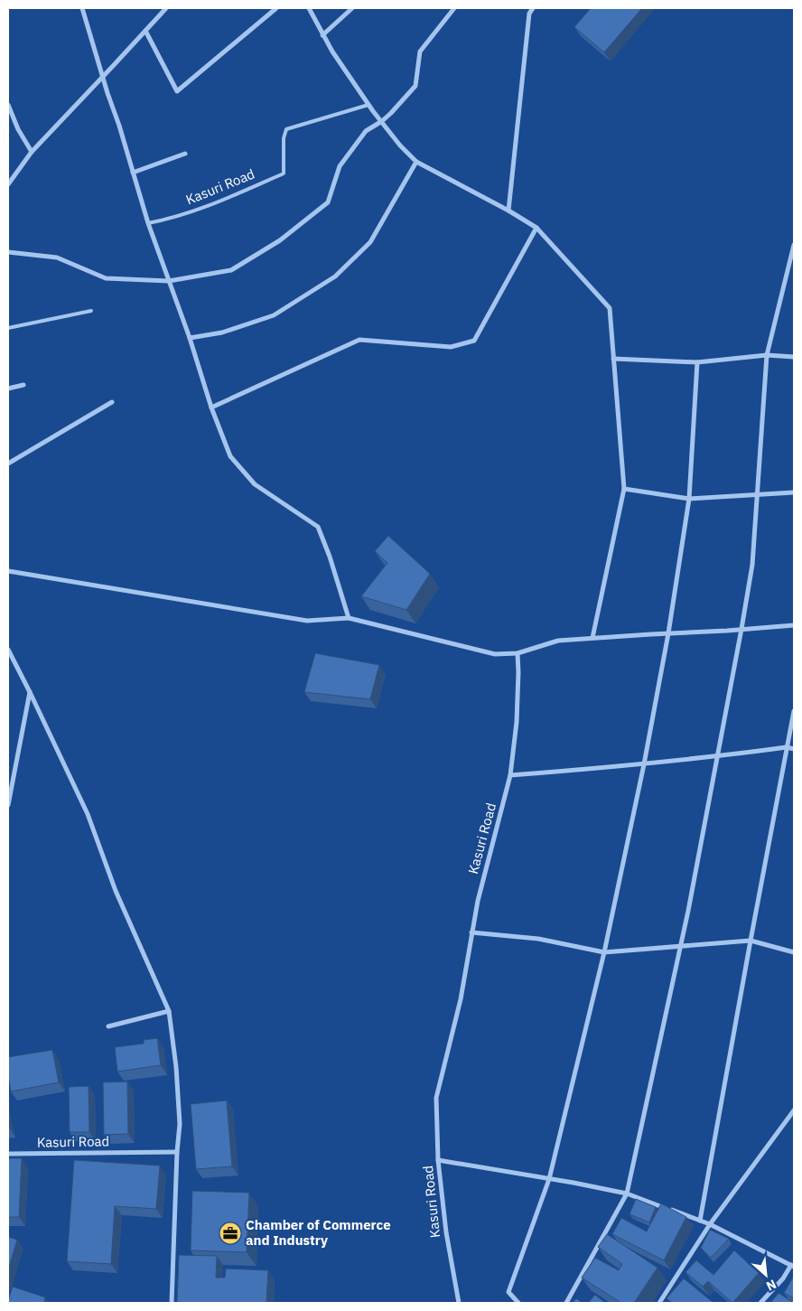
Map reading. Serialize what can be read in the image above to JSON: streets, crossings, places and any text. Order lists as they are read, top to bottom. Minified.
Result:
{"streets":{"street":["Kasuri Road"]},"places":{"office":["Chamber of Commerce and Industry"]},"north":"bottom right"}
